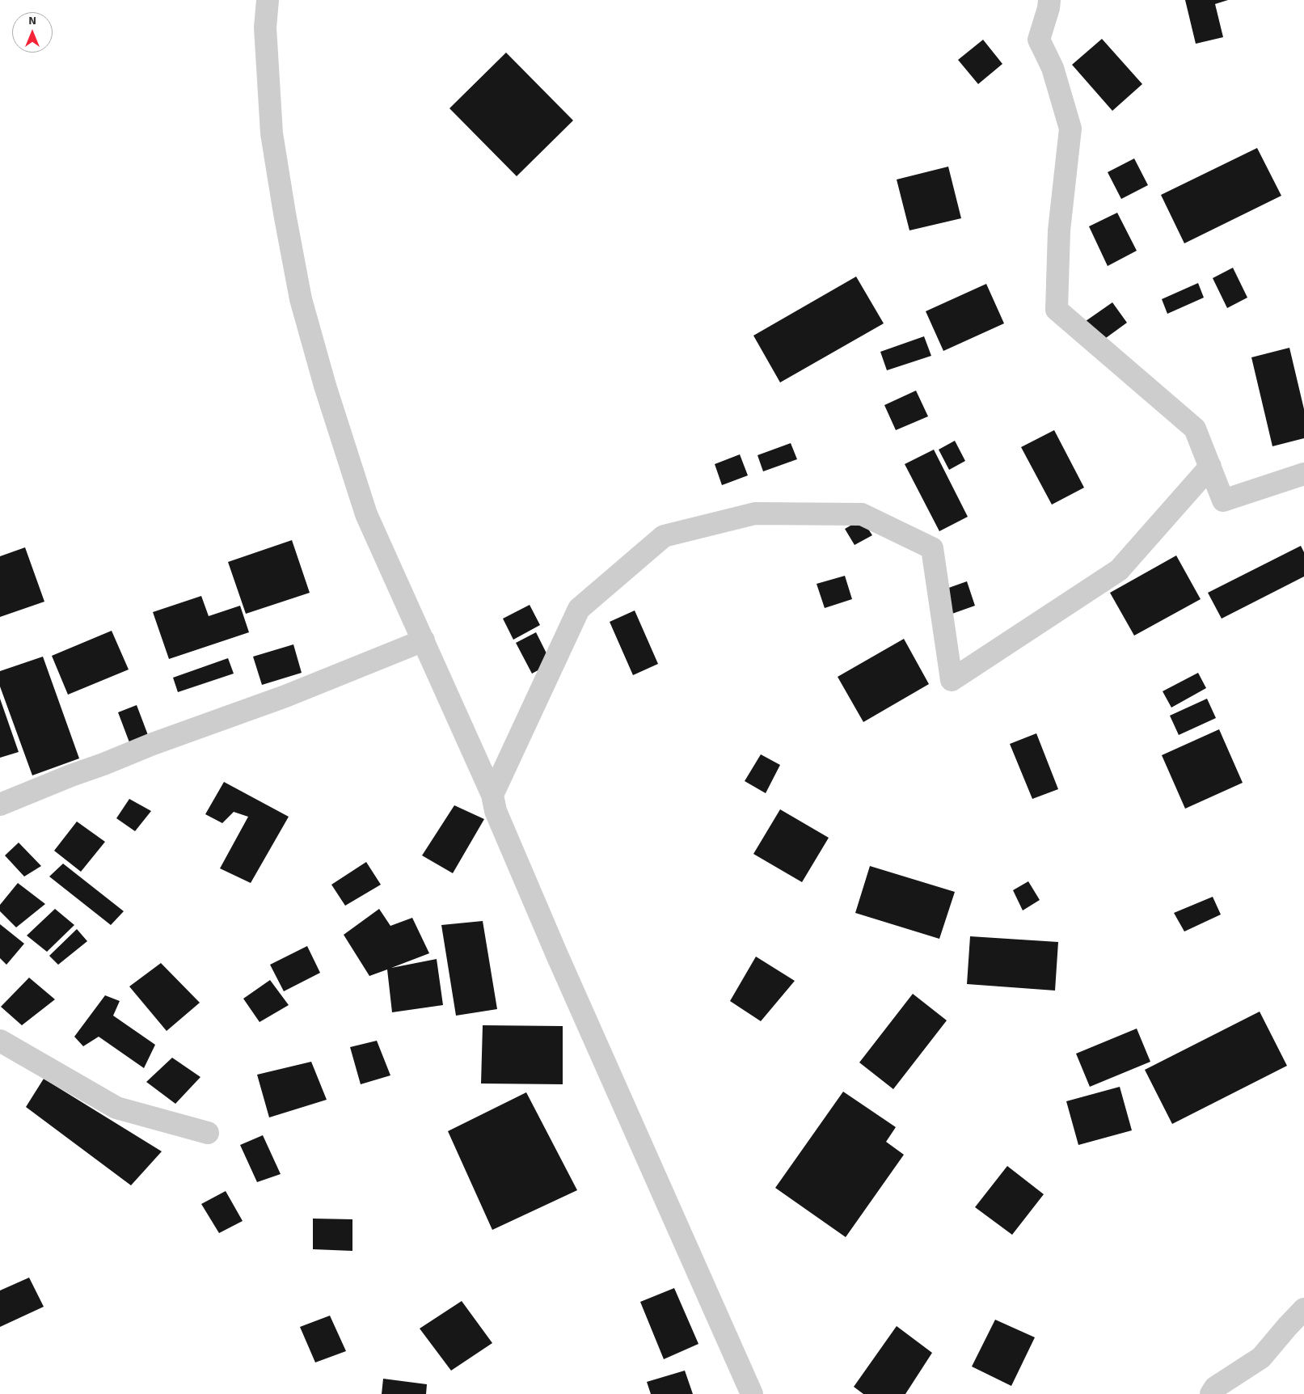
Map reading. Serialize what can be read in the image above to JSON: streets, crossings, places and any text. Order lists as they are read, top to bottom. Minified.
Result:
{"north":"top"}
